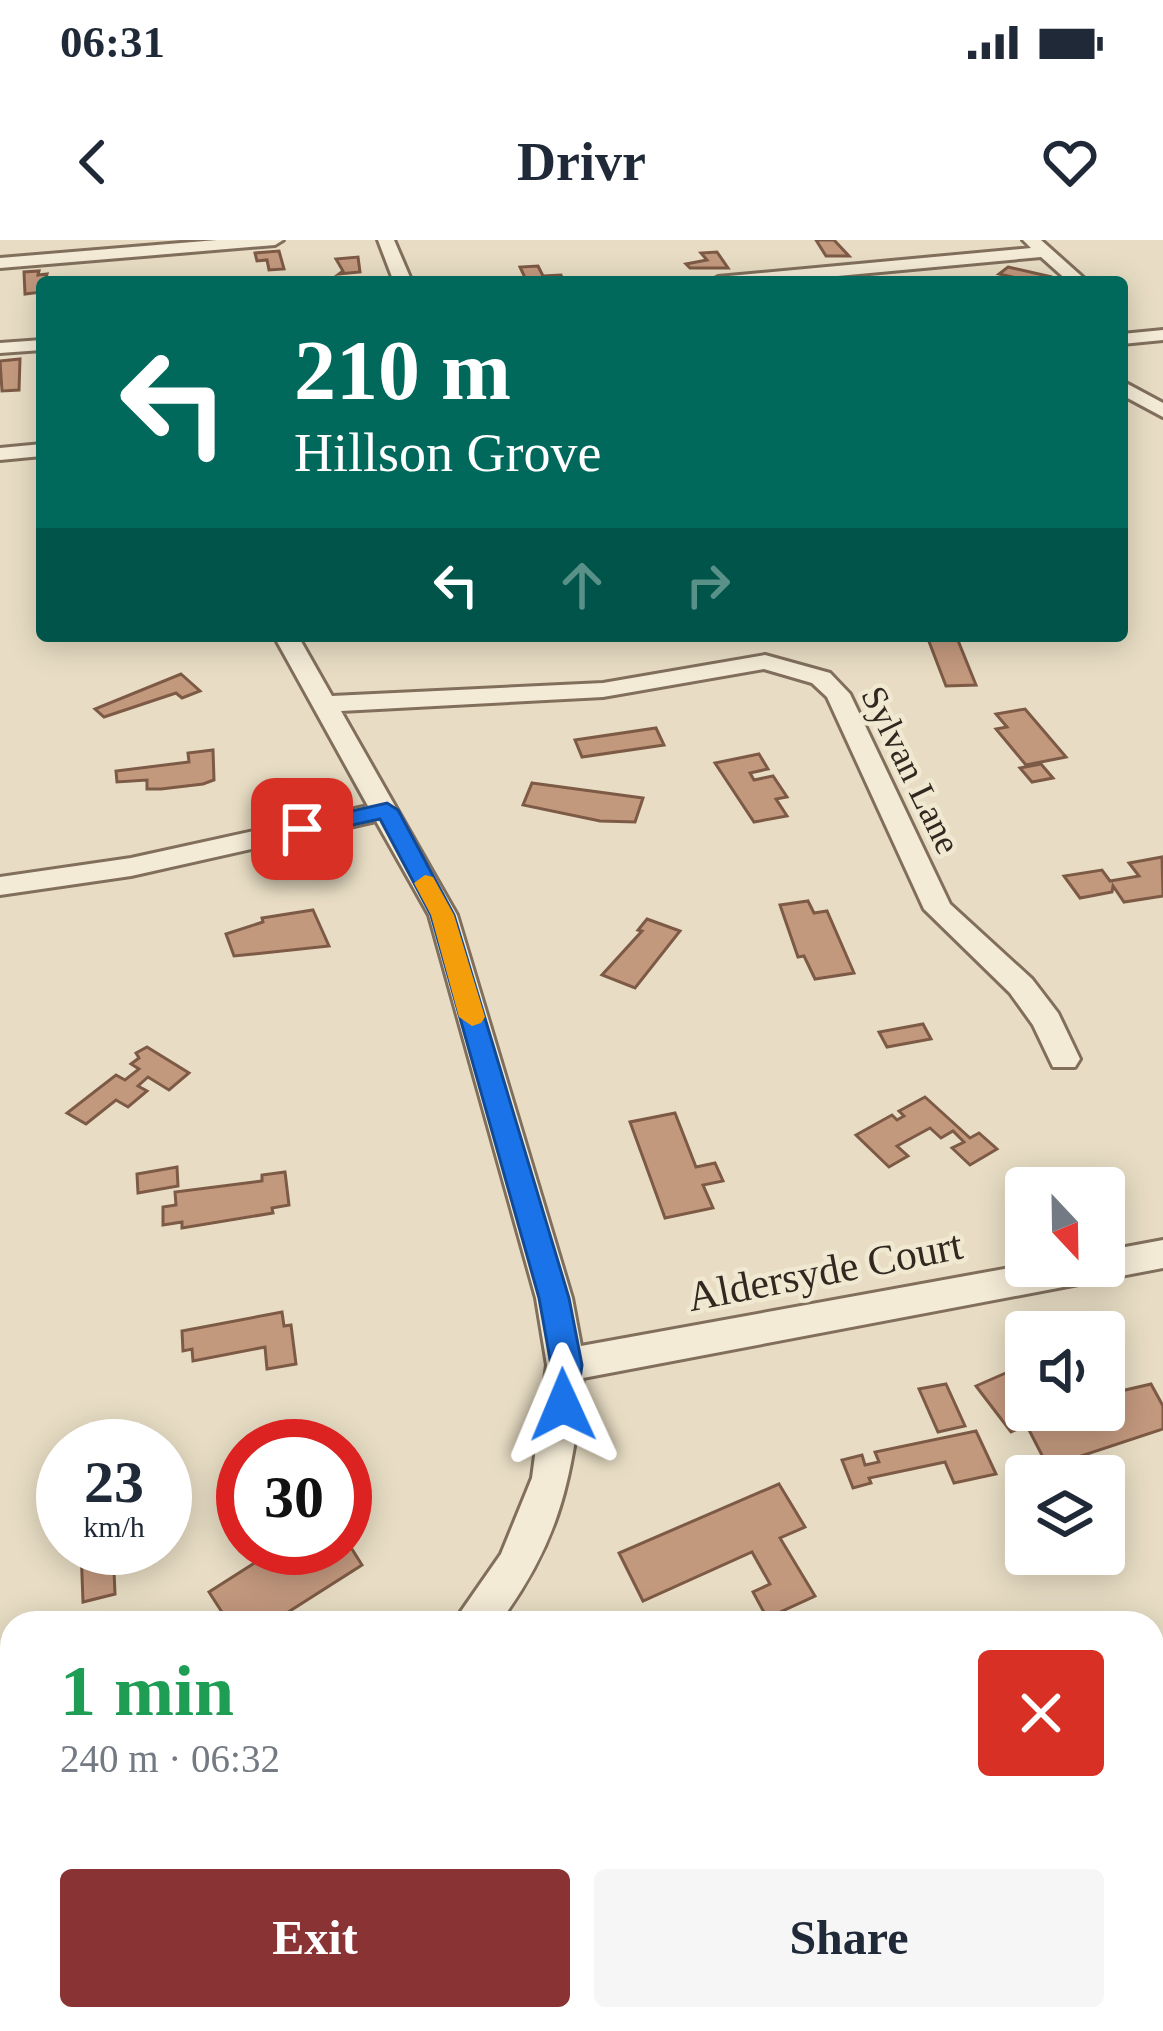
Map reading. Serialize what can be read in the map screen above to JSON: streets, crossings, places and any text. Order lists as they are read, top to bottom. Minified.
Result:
{"streets":{"street":["Sylvan Lane","Aldersyde Court"]},"north":"bottom","page":{"status":"06:31","header":"Drivr","turn":["210 m","Hillson Grove"],"speed":"23 km/h","limit":"30","heading":["1 min","240 m · 06:32"],"buttons":["Exit","Share"]}}
